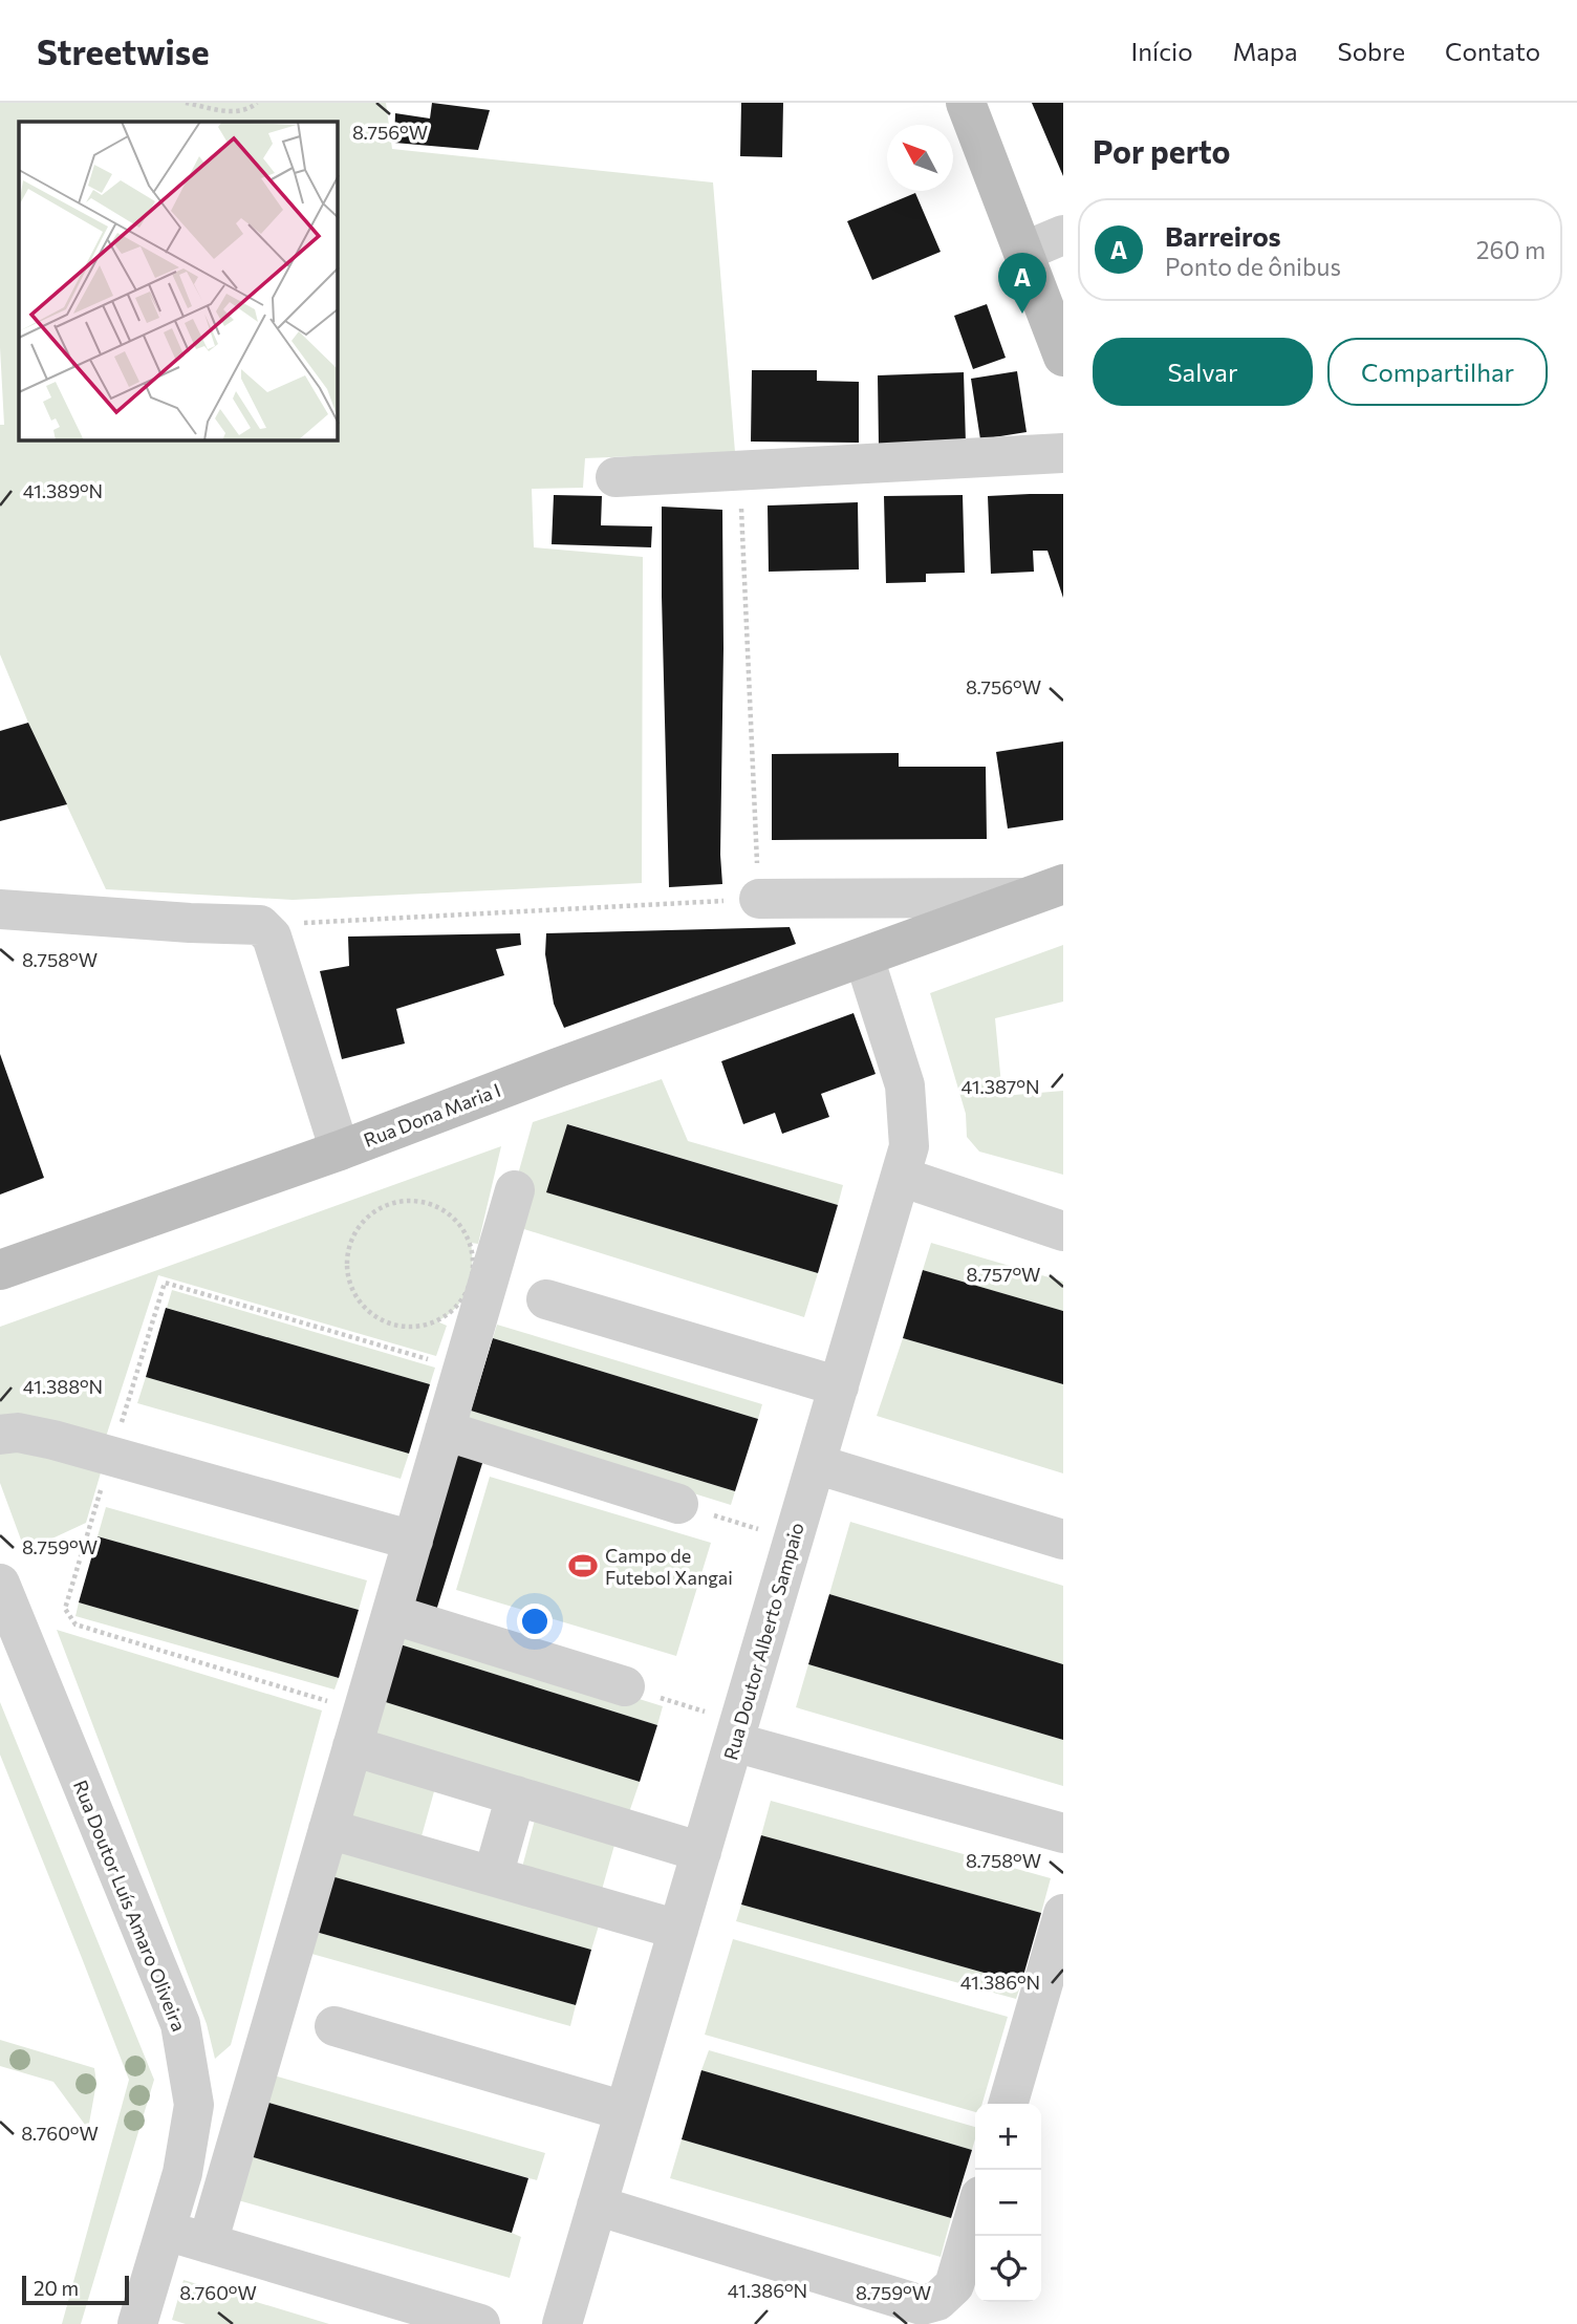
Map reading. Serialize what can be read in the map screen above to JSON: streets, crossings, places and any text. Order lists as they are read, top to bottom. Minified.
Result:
{"streets":{"main road":["Rua Dona Maria I"],"street":["Rua Doutor Alberto Sampaio","Rua Doutor Luís Amaro Oliveira"]},"crossings":[["Rua Dona Maria I","Rua Doutor Alberto Sampaio"]],"places":{"sports":["Campo de Futebol Xangai"]},"scale_bar":"20 m","north":"top left","page":{"header":"Streetwise","nav":["Início","Mapa","Sobre","Contato"],"heading":"Por perto","list":[{"mark":"A","name":"Barreiros","note":"Ponto de ônibus","value":"260 m"}],"pins":"A","buttons":["Salvar","Compartilhar"],"map_buttons":["+","−"],"scale":"20 m"},"coordinates":["8.756°W","41.389°N","8.758°W","41.387°N","8.757°W","41.388°N","8.759°W","41.386°N","8.760°W"]}
